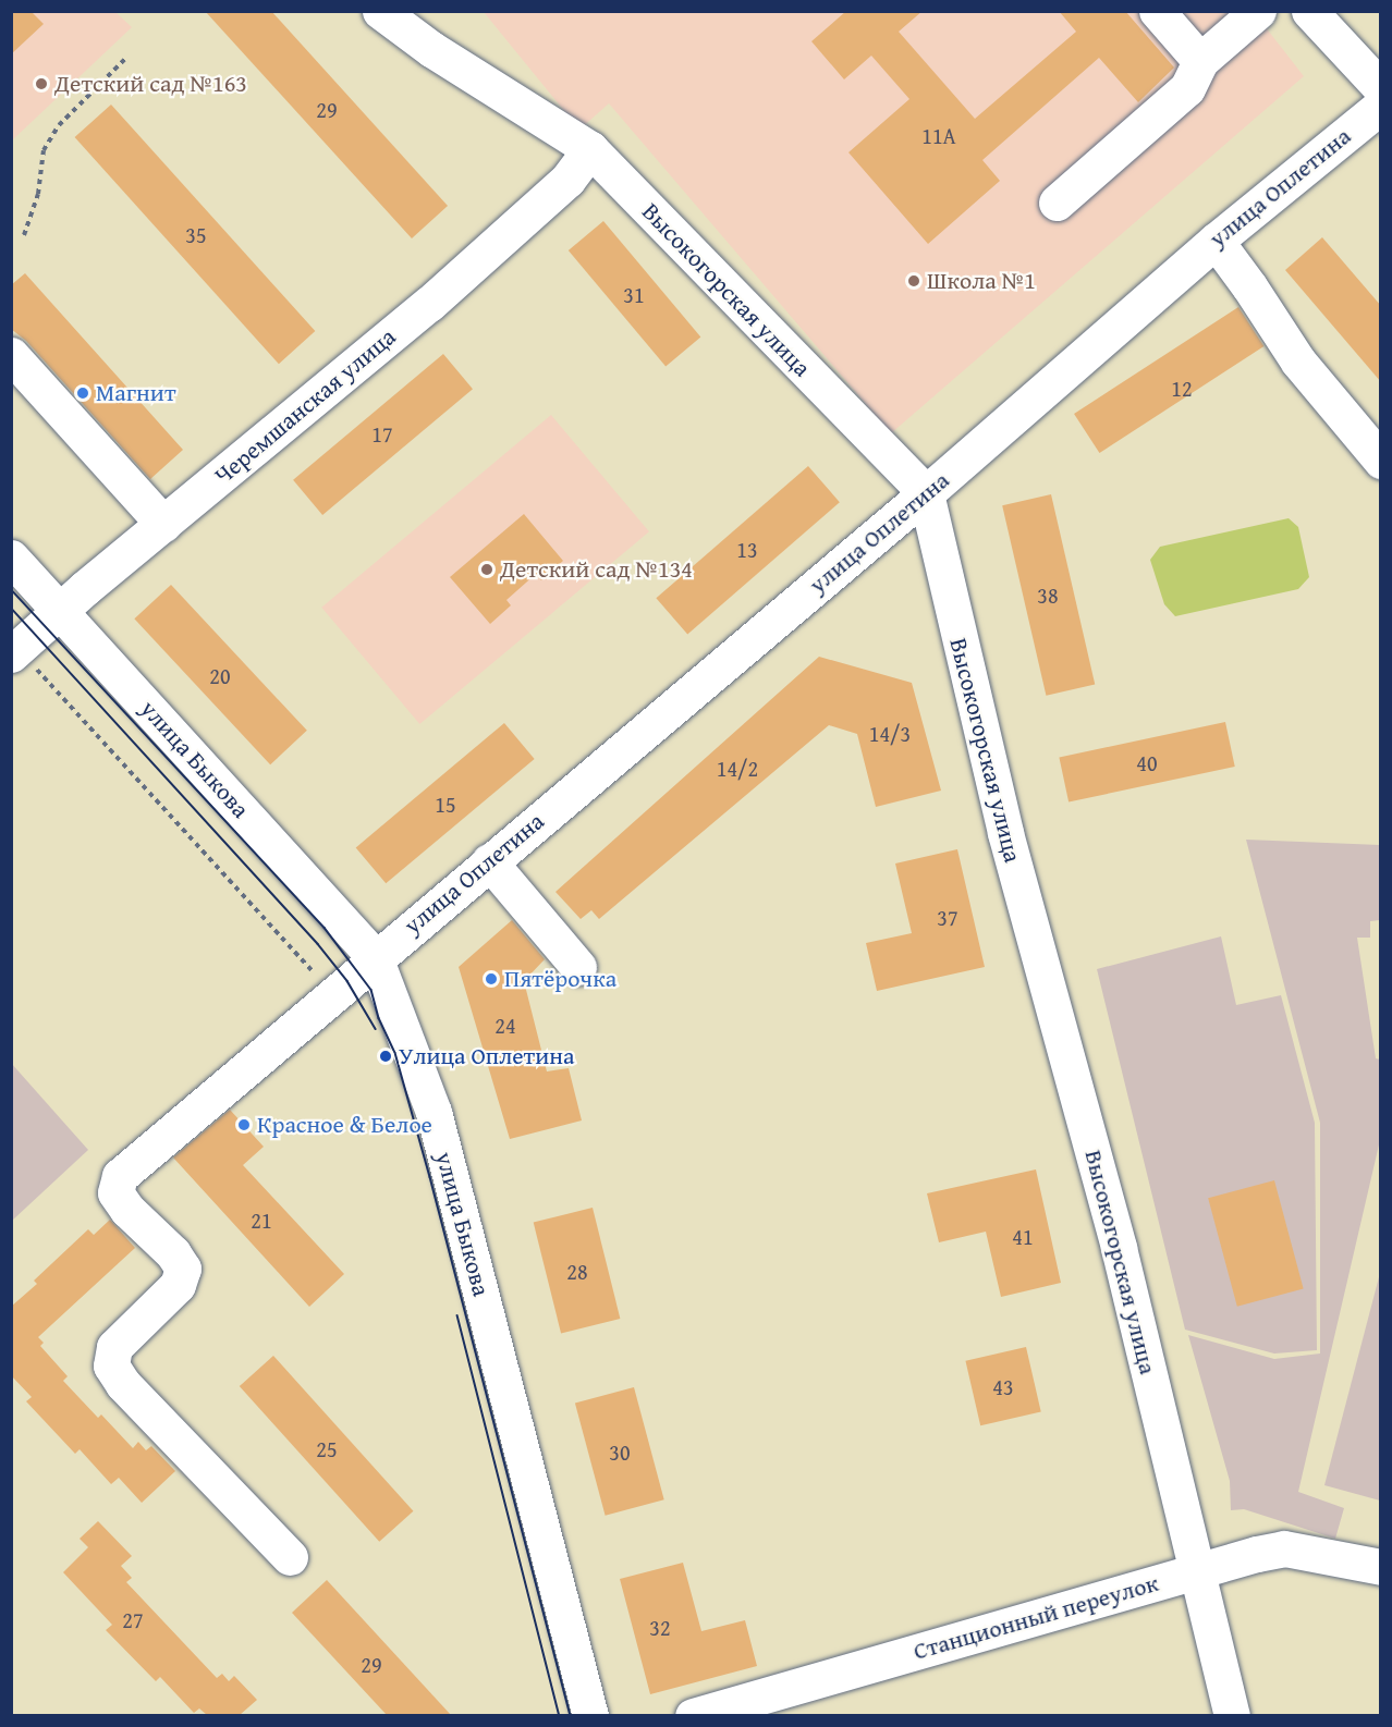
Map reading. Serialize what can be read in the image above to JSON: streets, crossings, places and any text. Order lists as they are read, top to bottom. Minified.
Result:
{"streets":{"street":["улица Оплетина","Высокогорская улица","Черемшанская улица","улица Быкова","Станционный переулок"]},"crossings":[["улица Оплетина","Высокогорская улица"],["улица Оплетина","улица Быкова"],["Высокогорская улица","Черемшанская улица"],["Высокогорская улица","Станционный переулок"],["Черемшанская улица","улица Быкова"]],"places":["Детский сад №163","Школа №1","Магнит","Детский сад №134","Пятёрочка","Улица Оплетина","Красное & Белое"],"house_numbers":["29","11А","35","31","12","17","13","38","20","14/3","40","14/2","15","37","24","21","41","28","43","25","30","27","32","29"]}
